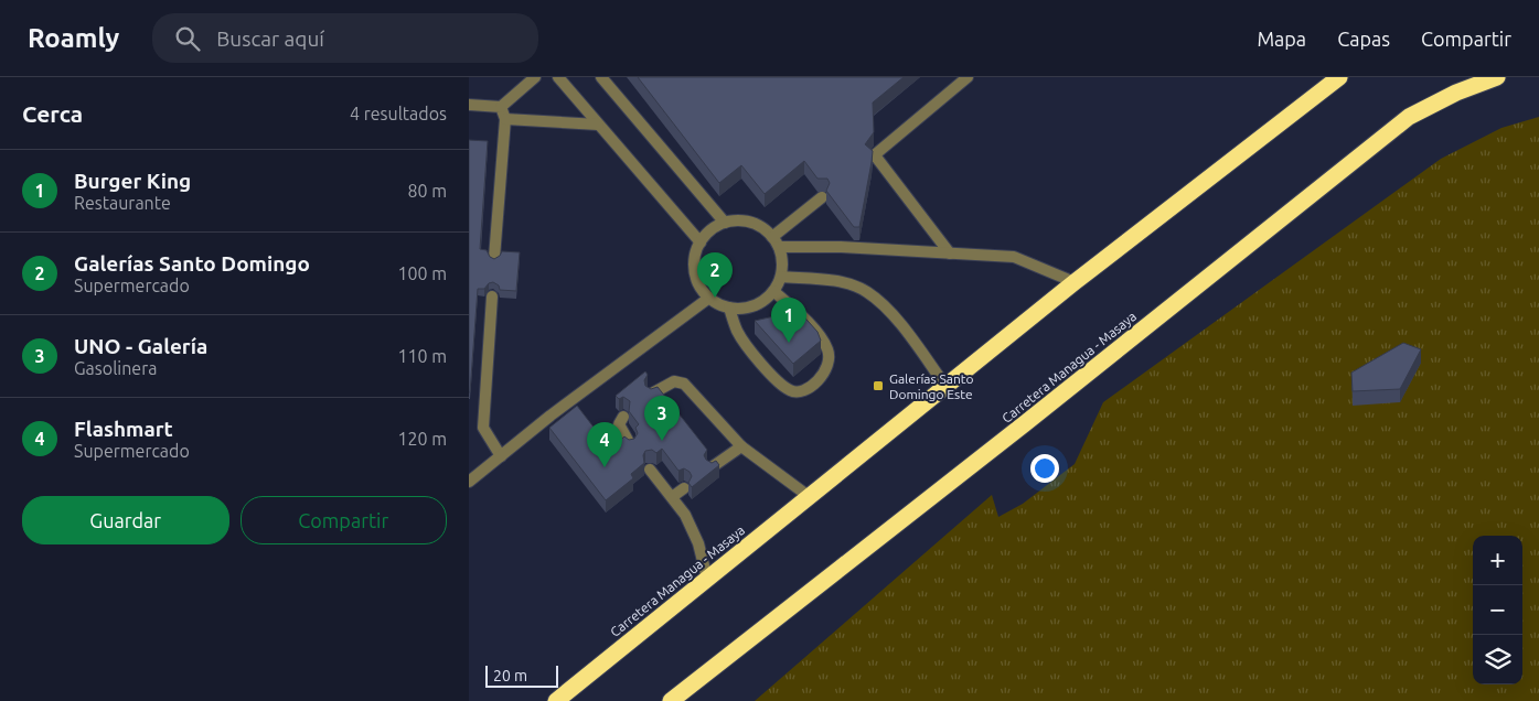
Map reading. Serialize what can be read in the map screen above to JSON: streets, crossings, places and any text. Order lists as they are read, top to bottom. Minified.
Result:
{"streets":{"highway":["Carretera Managua - Masaya"]},"places":{"transit":["Galerías Santo Domingo Este"]},"scale_bar":"20 m","page":{"header":"Roamly","search":"Buscar aquí","nav":["Mapa","Capas","Compartir"],"heading":["Cerca","4 resultados"],"list":[{"mark":"1","name":"Burger King","note":"Restaurante","value":"80 m"},{"mark":"2","name":"Galerías Santo Domingo","note":"Supermercado","value":"100 m"},{"mark":"3","name":"UNO - Galería","note":"Gasolinera","value":"110 m"},{"mark":"4","name":"Flashmart","note":"Supermercado","value":"120 m"}],"pins":["2","1","3","4"],"buttons":["Guardar","Compartir"],"map_buttons":["+","−"],"scale":"20 m"}}
